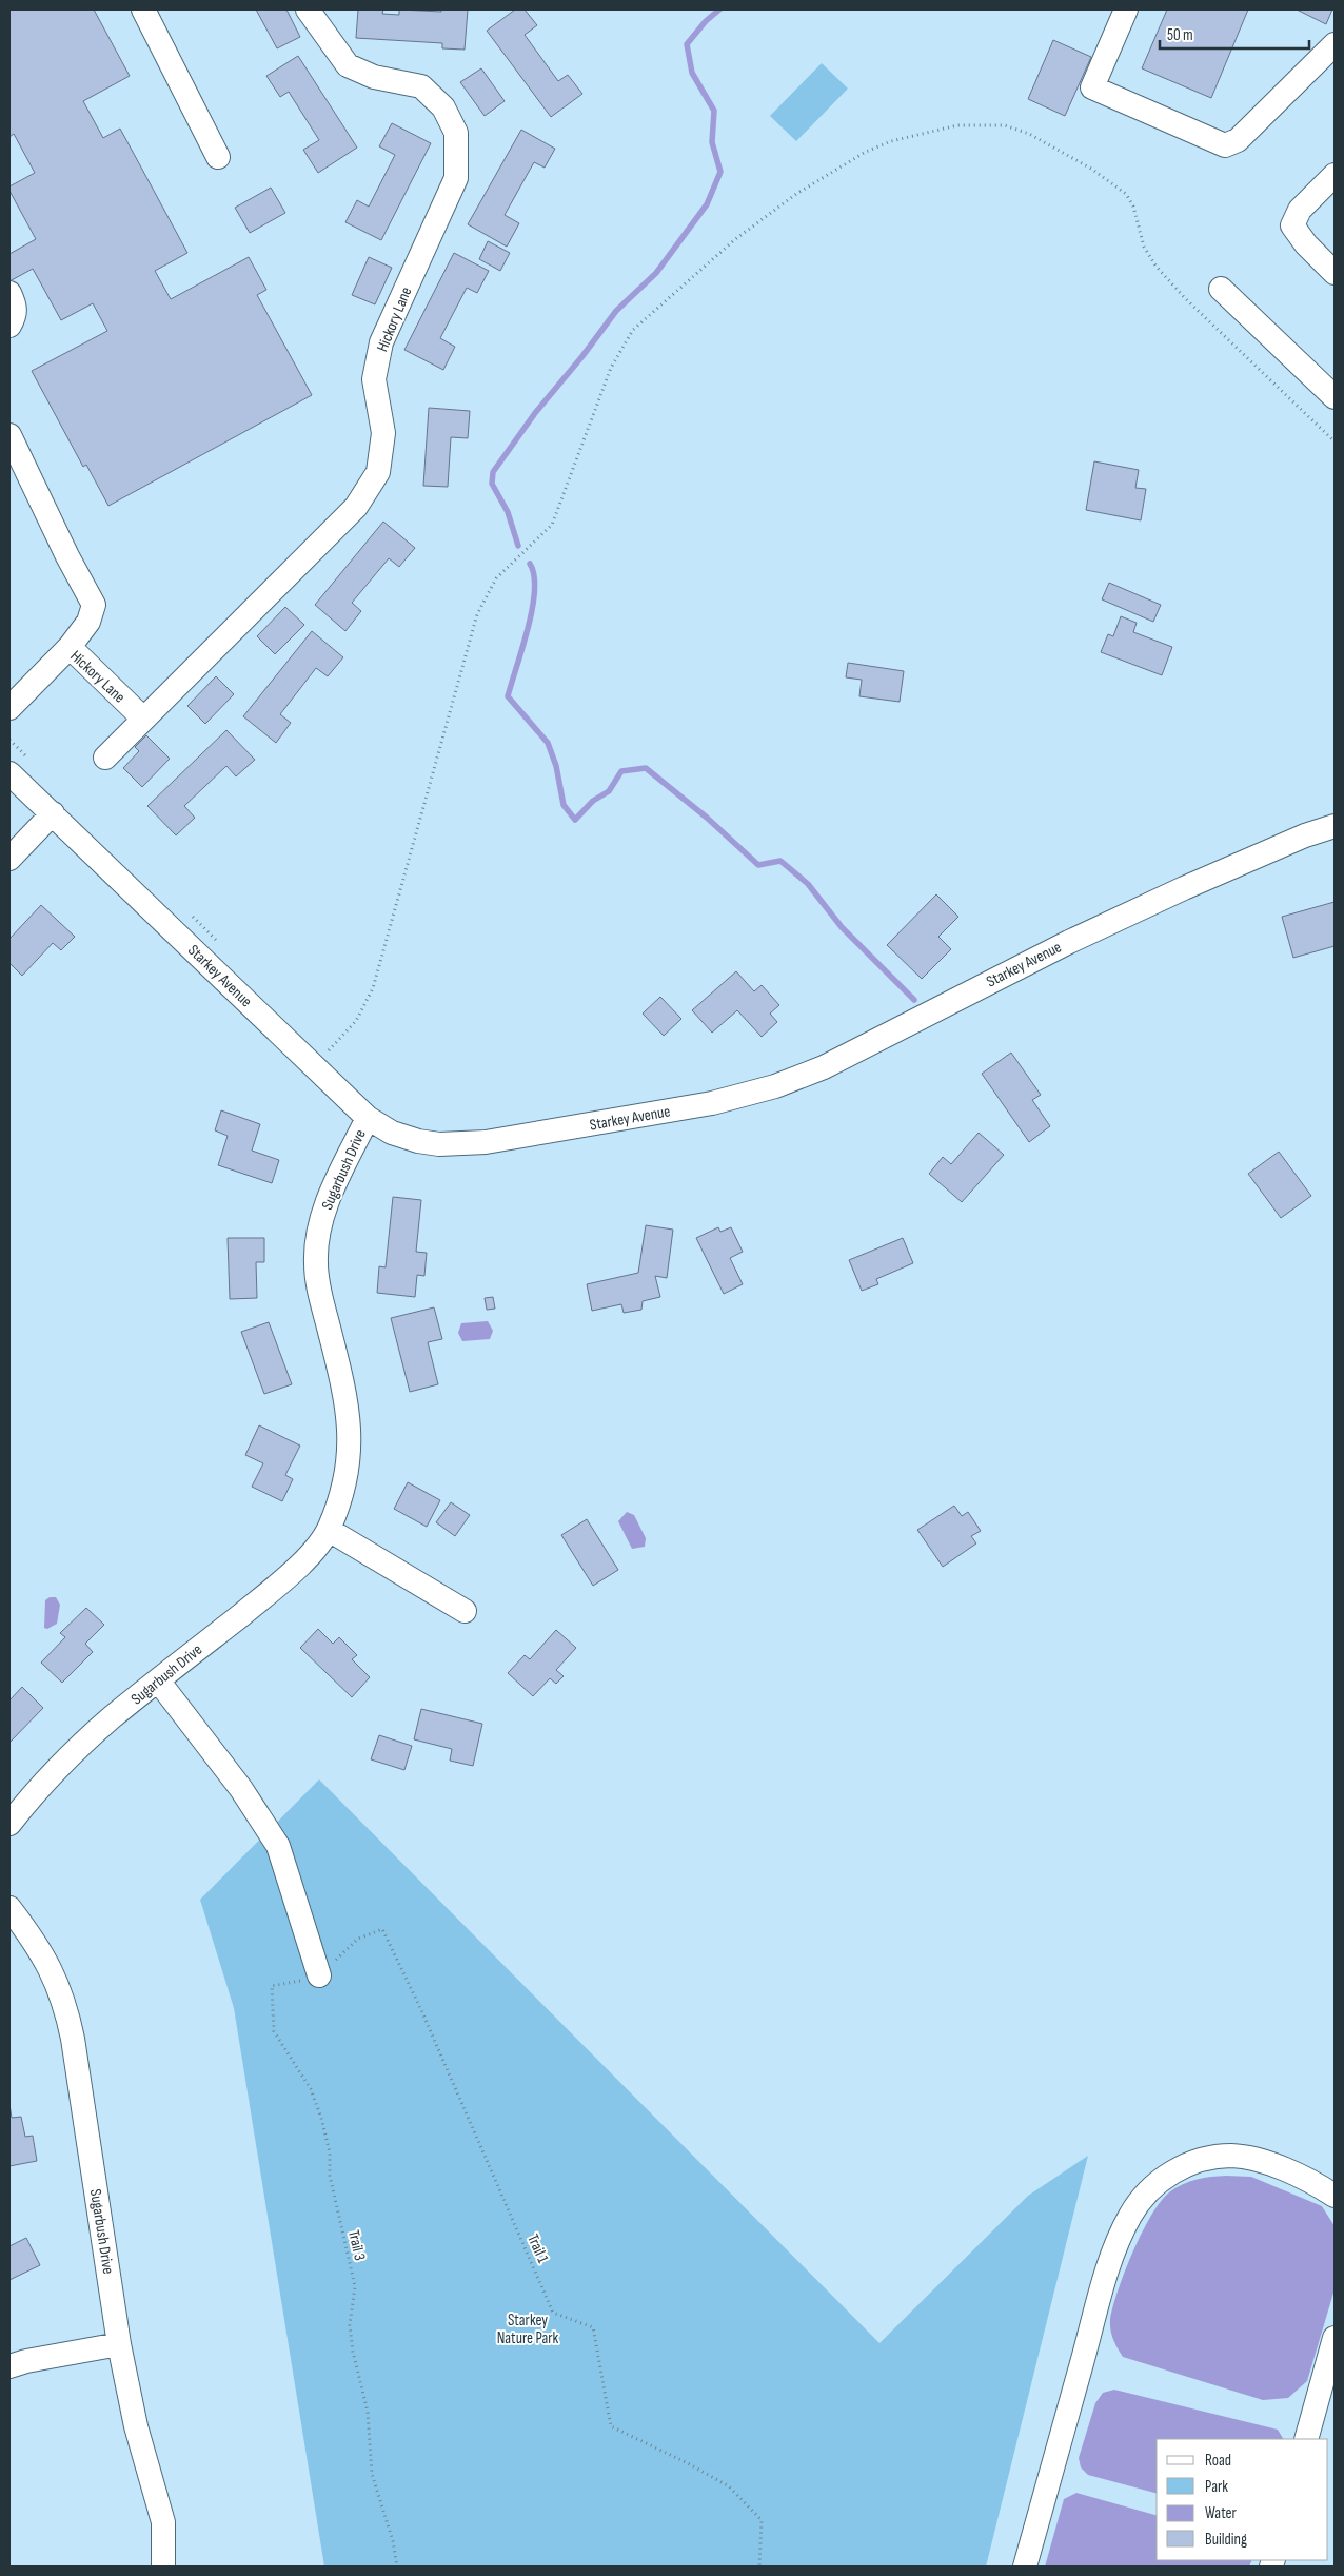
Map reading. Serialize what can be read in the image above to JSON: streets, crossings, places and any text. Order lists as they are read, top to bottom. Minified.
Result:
{"streets":{"street":["Hickory Lane","Starkey Avenue","Sugarbush Drive"],"path":["Trail 3","Trail 1"]},"crossings":[["Starkey Avenue","Sugarbush Drive"],["Trail 3","Trail 1"]],"parks":["Starkey Nature Park"],"legend":["Road","Park","Water","Building"],"scale_bar":"50 m"}
